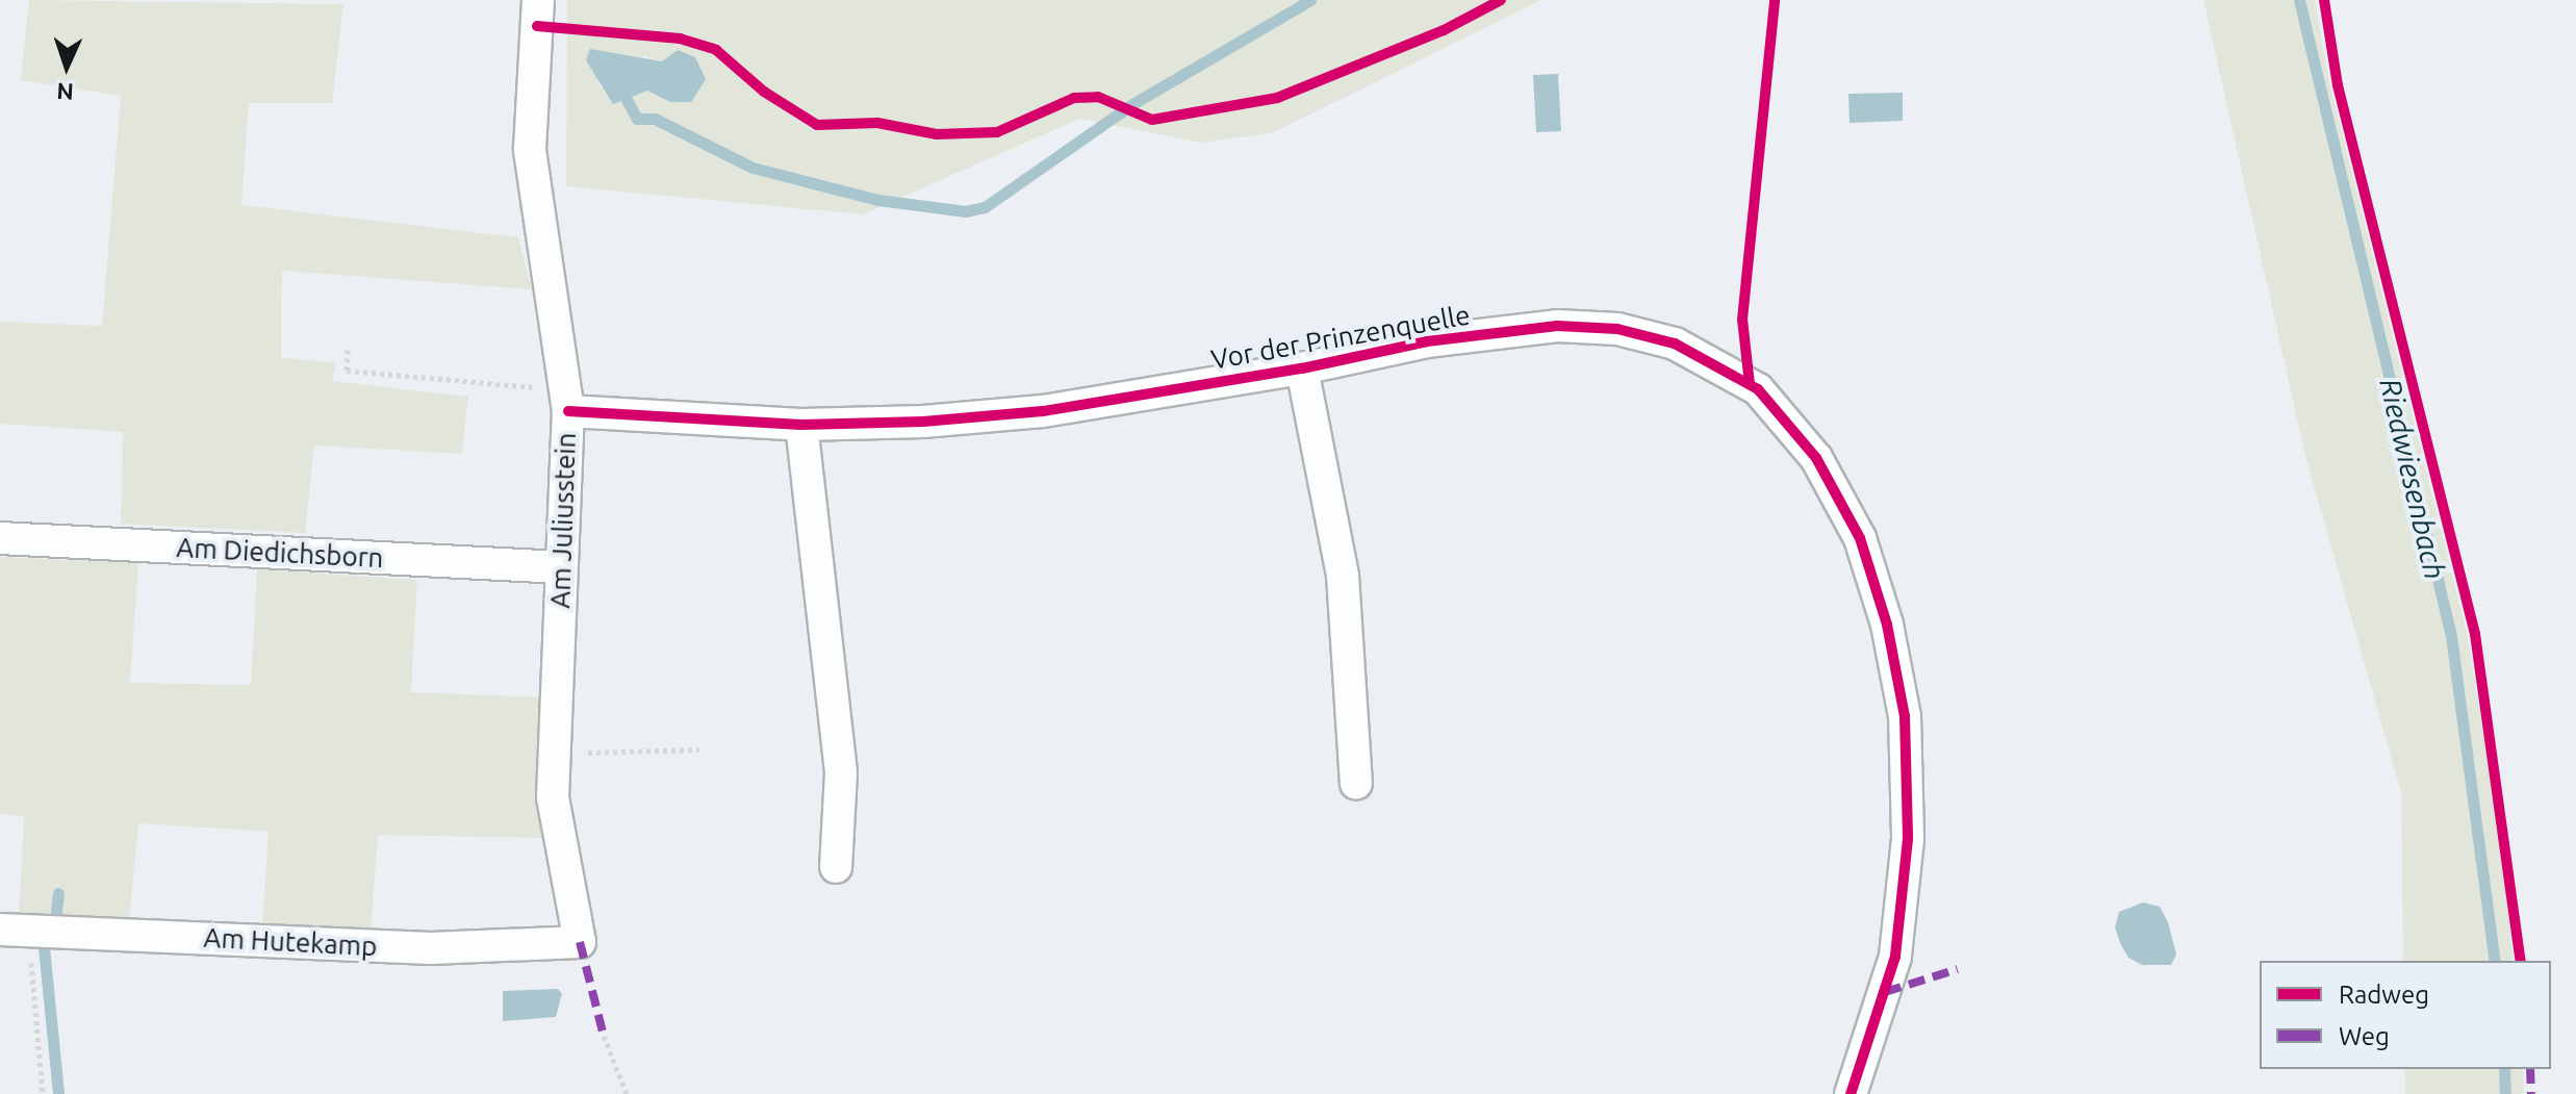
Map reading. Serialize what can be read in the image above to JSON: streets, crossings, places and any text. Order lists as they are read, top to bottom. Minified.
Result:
{"streets":{"street":["Vor der Prinzenquelle","Am Juliusstein","Am Diedichsborn","Am Hutekamp"]},"crossings":[["Vor der Prinzenquelle","Am Juliusstein"],["Am Juliusstein","Am Diedichsborn"],["Am Juliusstein","Am Hutekamp"]],"water":["Riedwiesenbach"],"legend":["Radweg","Weg"],"north":"bottom"}
